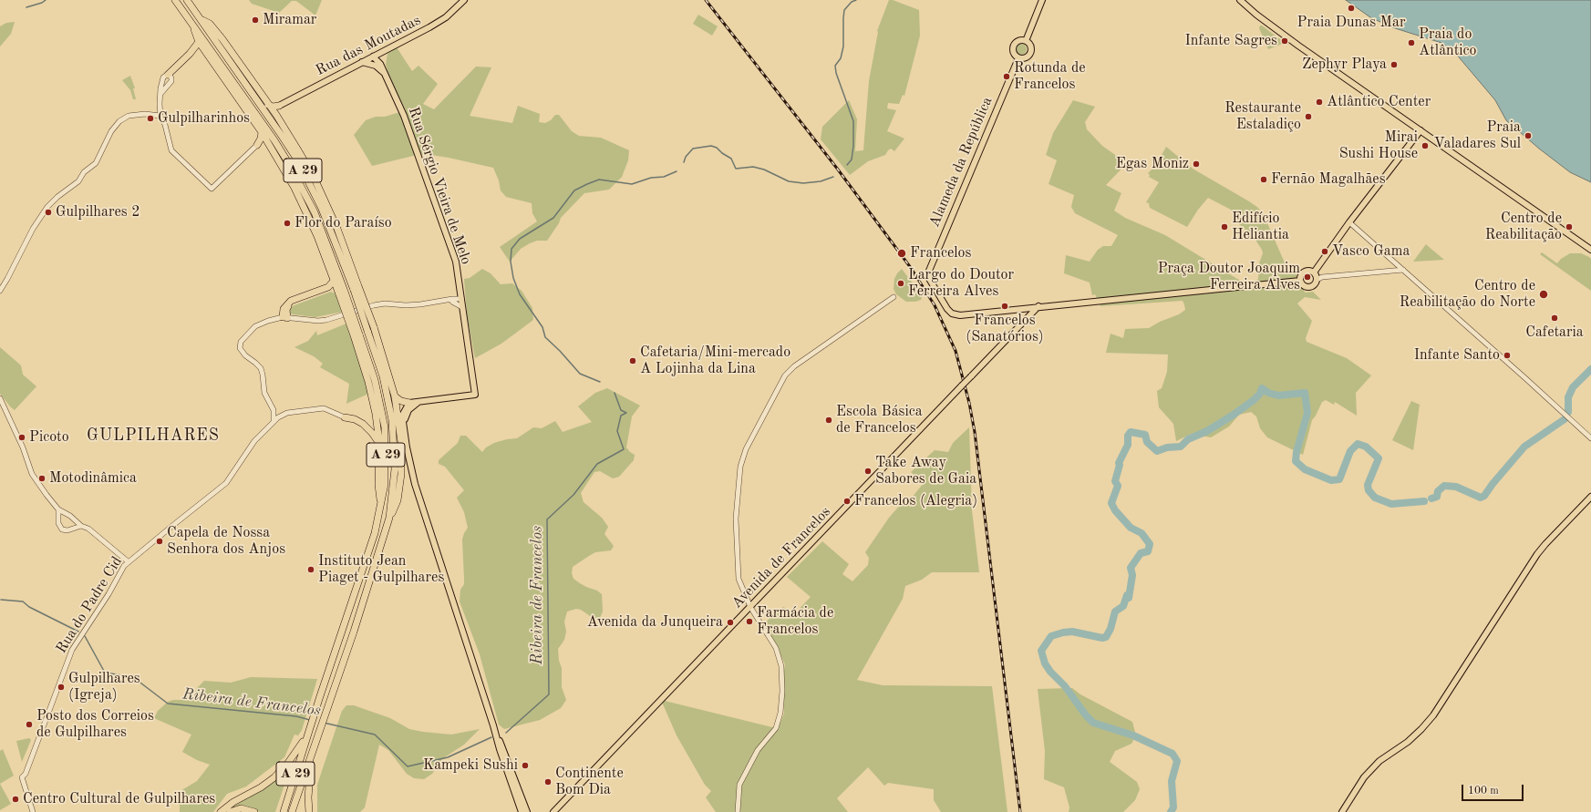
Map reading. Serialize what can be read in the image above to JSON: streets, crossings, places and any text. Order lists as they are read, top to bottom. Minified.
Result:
{"streets":{"highway":["A 29"],"main road":["Rua das Moutadas","Alameda da República","Rua Sérgio Vieira de Melo","Avenida de Francelos"],"street":["Rua do Padre Cid"]},"crossings":[["Rua das Moutadas","Rua Sérgio Vieira de Melo"]],"districts":["GULPILHARES"],"water":["Ribeira de Francelos"],"places":["Praia Dunas Mar","Miramar","Infante Sagres","Praia do Atlântico","Zephyr Playa","Rotunda de Francelos","Atlântico Center","Restaurante Estaladiço","Gulpilharinhos","Praia Valadares Sul","Mirai Sushi House","Egas Moniz","Fernão Magalhães","Gulpilhares 2","Flor do Paraíso","Edifício Heliantia","Centro de Reabilitação","Vasco Gama","Francelos","Praça Doutor Joaquim Ferreira Alves","Largo do Doutor Ferreira Alves","Centro de Reabilitação do Norte","Francelos (Sanatórios)","Cafetaria","Infante Santo","Cafetaria/Mini-mercado A Lojinha da Lina","Escola Básica de Francelos","Picoto","Take Away Sabores de Gaia","Motodinâmica","Francelos (Alegria)","Capela de Nossa Senhora dos Anjos","Instituto Jean Piaget - Gulpilhares","Farmácia de Francelos","Avenida da Junqueira","Gulpilhares (Igreja)","Posto dos Correios de Gulpilhares","Kampeki Sushi","Continente Bom Dia","Centro Cultural de Gulpilhares"],"scale_bar":"100 m"}
